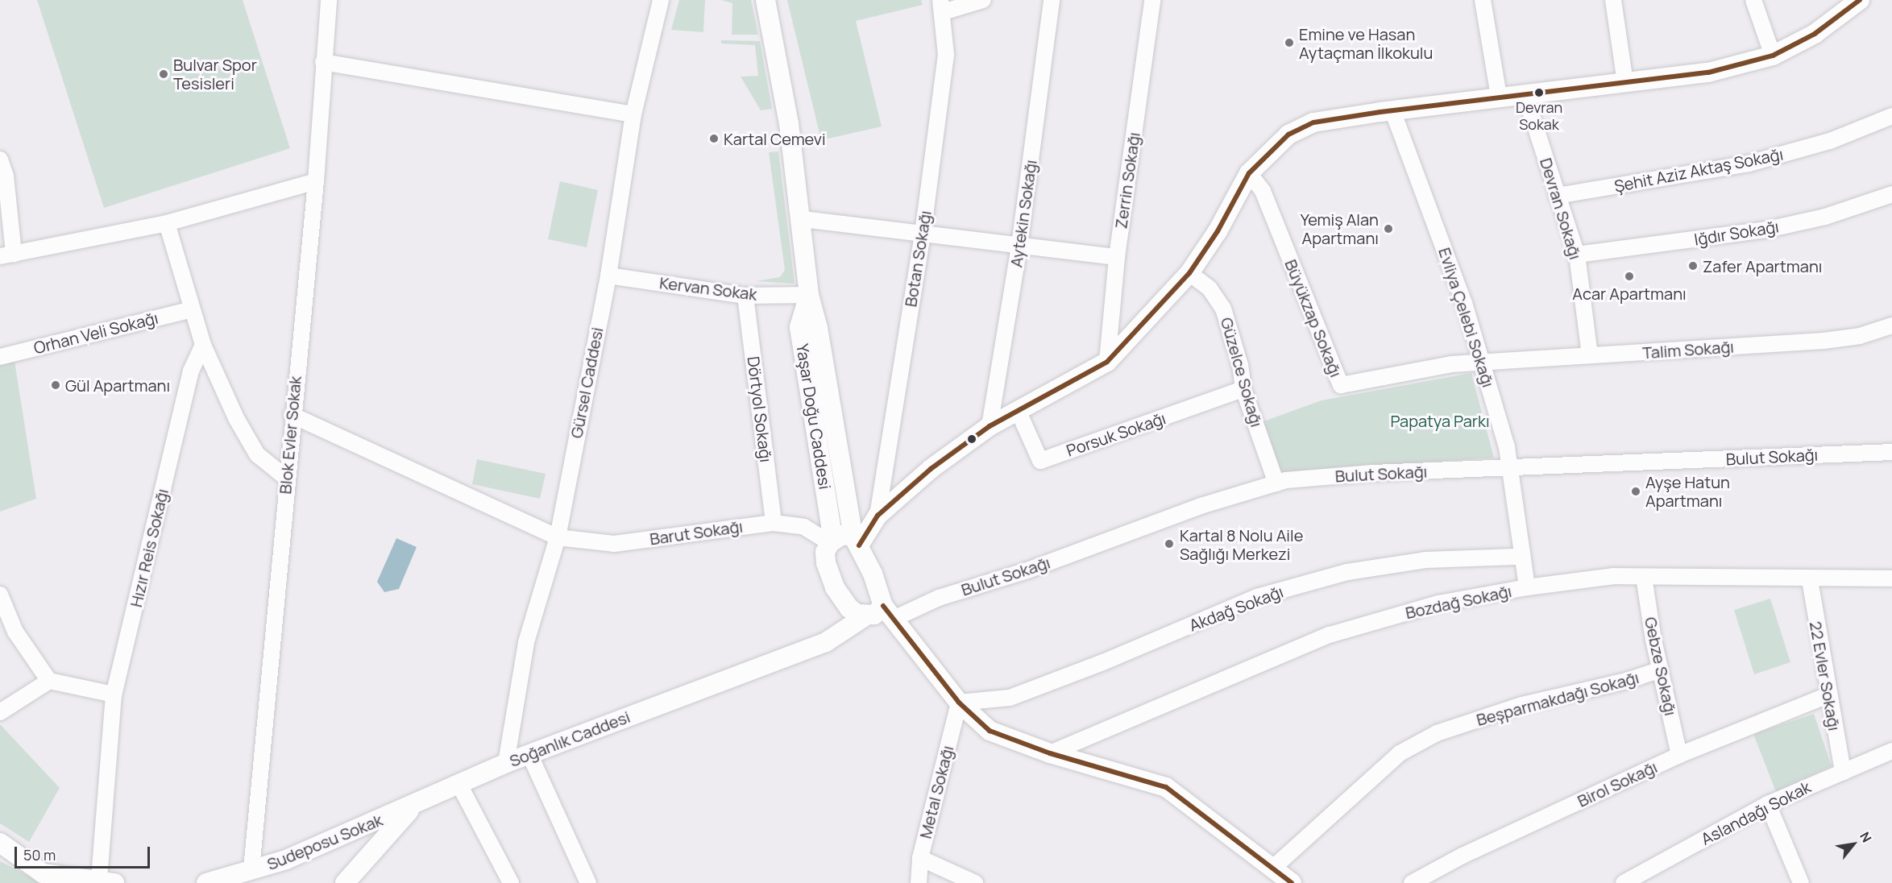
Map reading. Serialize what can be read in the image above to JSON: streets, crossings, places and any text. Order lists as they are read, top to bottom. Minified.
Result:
{"streets":{"street":["Şehit Aziz Aktaş Sokağı","Zerrin Sokağı","Devran Sokağı","Aytekin Sokağı","Iğdır Sokağı","Botan Sokağı","Kervan Sokak","Evliya Çelebi Sokağı","Büyükzap Sokağı","Orhan Veli Sokağı","Talim Sokağı","Güzelce Sokağı","Gürsel Caddesi","Dörtyol Sokağı","Yaşar Doğu Caddesi","Porsuk Sokağı","Blok Evler Sokak","Bulut Sokağı","Barut Sokağı","Hızır Reis Sokağı","Bozdağ Sokağı","Akdağ Sokağı","Gebze Sokağı","22 Evler Sokağı","Beşparmakdağı Sokağı","Soğanlık Caddesi","Birol Sokağı","Metal Sokağı","Aslandağı Sokak","Sudeposu Sokak"]},"crossings":[["Şehit Aziz Aktaş Sokağı","Devran Sokağı"],["Devran Sokağı","Iğdır Sokağı"],["Devran Sokağı","Talim Sokağı"],["Kervan Sokak","Gürsel Caddesi"],["Kervan Sokak","Dörtyol Sokağı"],["Kervan Sokak","Yaşar Doğu Caddesi"],["Evliya Çelebi Sokağı","Büyükzap Sokağı"],["Evliya Çelebi Sokağı","Talim Sokağı"],["Evliya Çelebi Sokağı","Bulut Sokağı"],["Evliya Çelebi Sokağı","Bozdağ Sokağı"],["Evliya Çelebi Sokağı","Akdağ Sokağı"],["Büyükzap Sokağı","Talim Sokağı"],["Güzelce Sokağı","Porsuk Sokağı"],["Güzelce Sokağı","Bulut Sokağı"],["Gürsel Caddesi","Barut Sokağı"],["Gürsel Caddesi","Soğanlık Caddesi"],["Dörtyol Sokağı","Barut Sokağı"],["Yaşar Doğu Caddesi","Bulut Sokağı"],["Yaşar Doğu Caddesi","Barut Sokağı"],["Yaşar Doğu Caddesi","Bozdağ Sokağı"],["Yaşar Doğu Caddesi","Akdağ Sokağı"],["Yaşar Doğu Caddesi","Beşparmakdağı Sokağı"],["Yaşar Doğu Caddesi","Soğanlık Caddesi"],["Yaşar Doğu Caddesi","Metal Sokağı"],["Blok Evler Sokak","Barut Sokağı"],["Blok Evler Sokak","Sudeposu Sokak"],["Bulut Sokağı","Soğanlık Caddesi"],["Bozdağ Sokağı","Gebze Sokağı"],["Bozdağ Sokağı","22 Evler Sokağı"],["Akdağ Sokağı","Metal Sokağı"],["Gebze Sokağı","Beşparmakdağı Sokağı"],["Gebze Sokağı","Birol Sokağı"],["22 Evler Sokağı","Birol Sokağı"],["22 Evler Sokağı","Aslandağı Sokak"],["Soğanlık Caddesi","Sudeposu Sokak"]],"parks":["Papatya Parkı"],"places":["Emine ve Hasan Aytaçman İlkokulu","Bulvar Spor Tesisleri","Devran Sokak","Kartal Cemevi","Yemiş Alan Apartmanı","Zafer Apartmanı","Acar Apartmanı","Gül Apartmanı","Ayşe Hatun Apartmanı","Kartal 8 Nolu Aile Sağlığı Merkezi"],"scale_bar":"50 m","north":"top right"}
